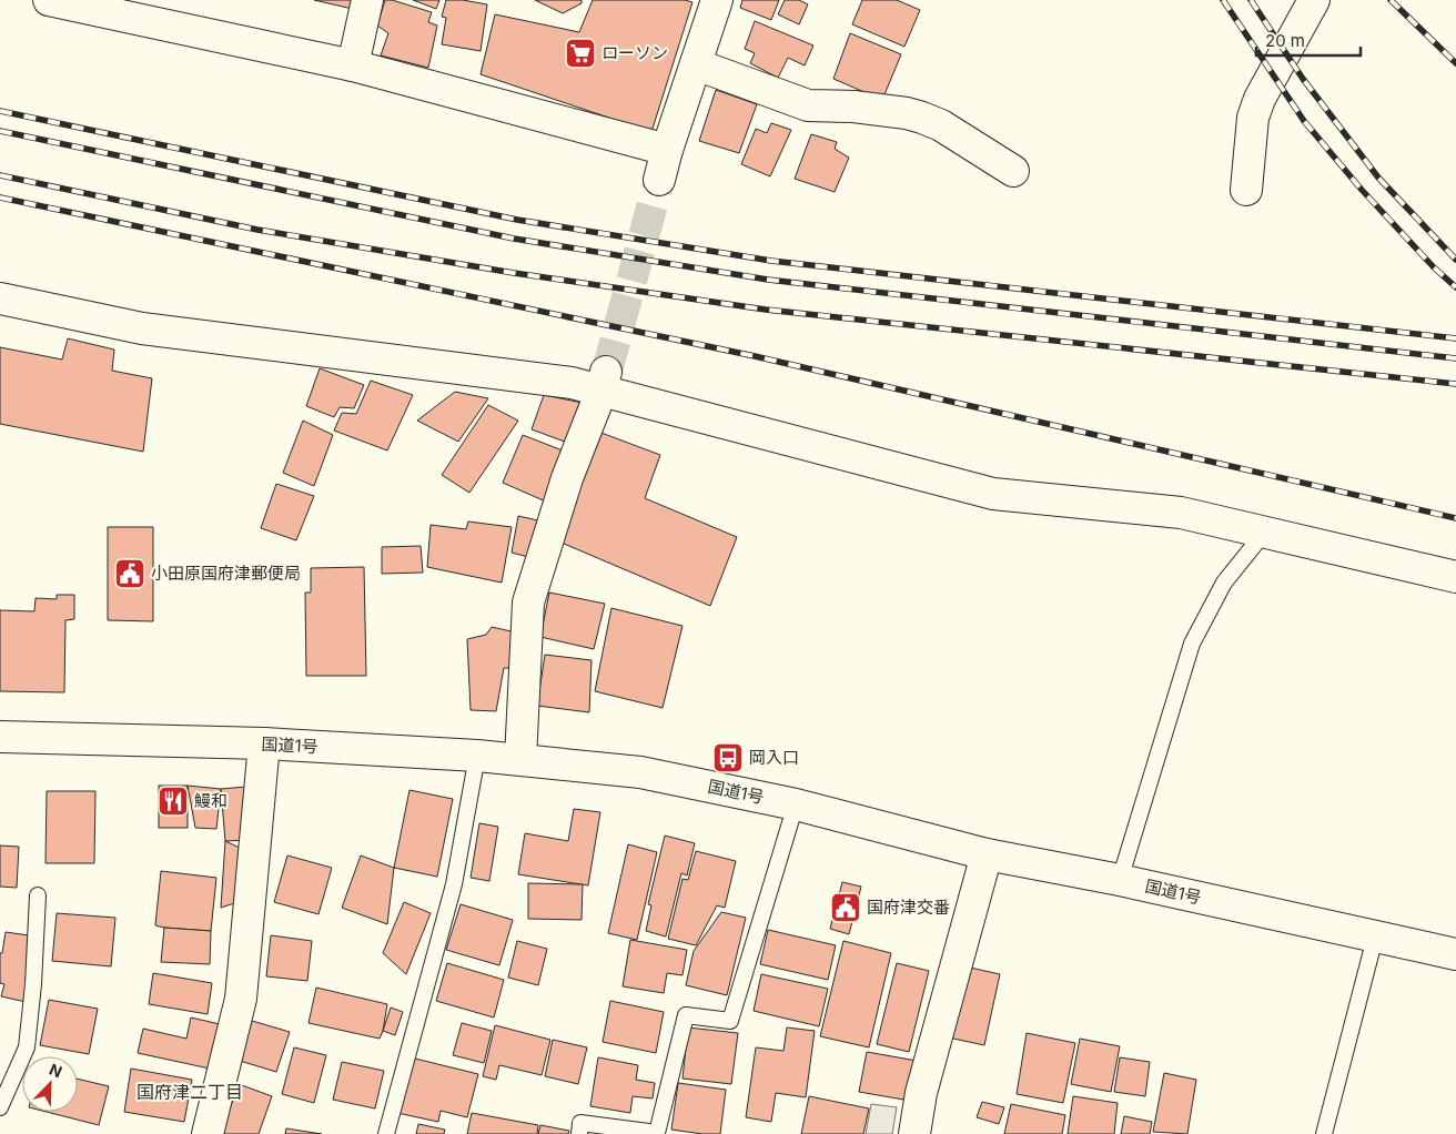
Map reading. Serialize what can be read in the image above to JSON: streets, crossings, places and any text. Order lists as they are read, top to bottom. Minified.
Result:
{"streets":{"main road":["国道1号"]},"districts":["国府津二丁目"],"places":{"supermarket":["ローソン"],"public building":["小田原国府津郵便局","国府津交番"],"bus stop":["岡入口"],"restaurant":["鰻和"]},"scale_bar":"20 m","north":"top right"}
